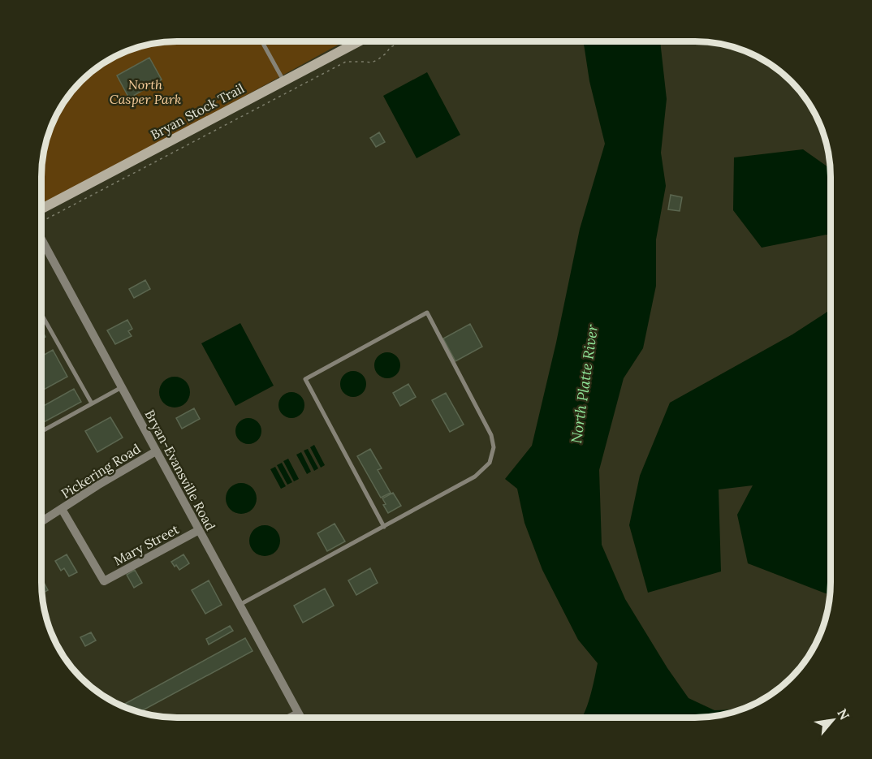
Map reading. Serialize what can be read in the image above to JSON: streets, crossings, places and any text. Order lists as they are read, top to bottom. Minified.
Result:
{"streets":{"main road":["Bryan Stock Trail"],"street":["Bryan-Evansville Road","Pickering Road","Mary Street"]},"crossings":[["Bryan-Evansville Road","Pickering Road"],["Bryan-Evansville Road","Mary Street"],["Pickering Road","Mary Street"]],"water":["North Platte River"],"parks":["North Casper Park"],"north":"top right"}
